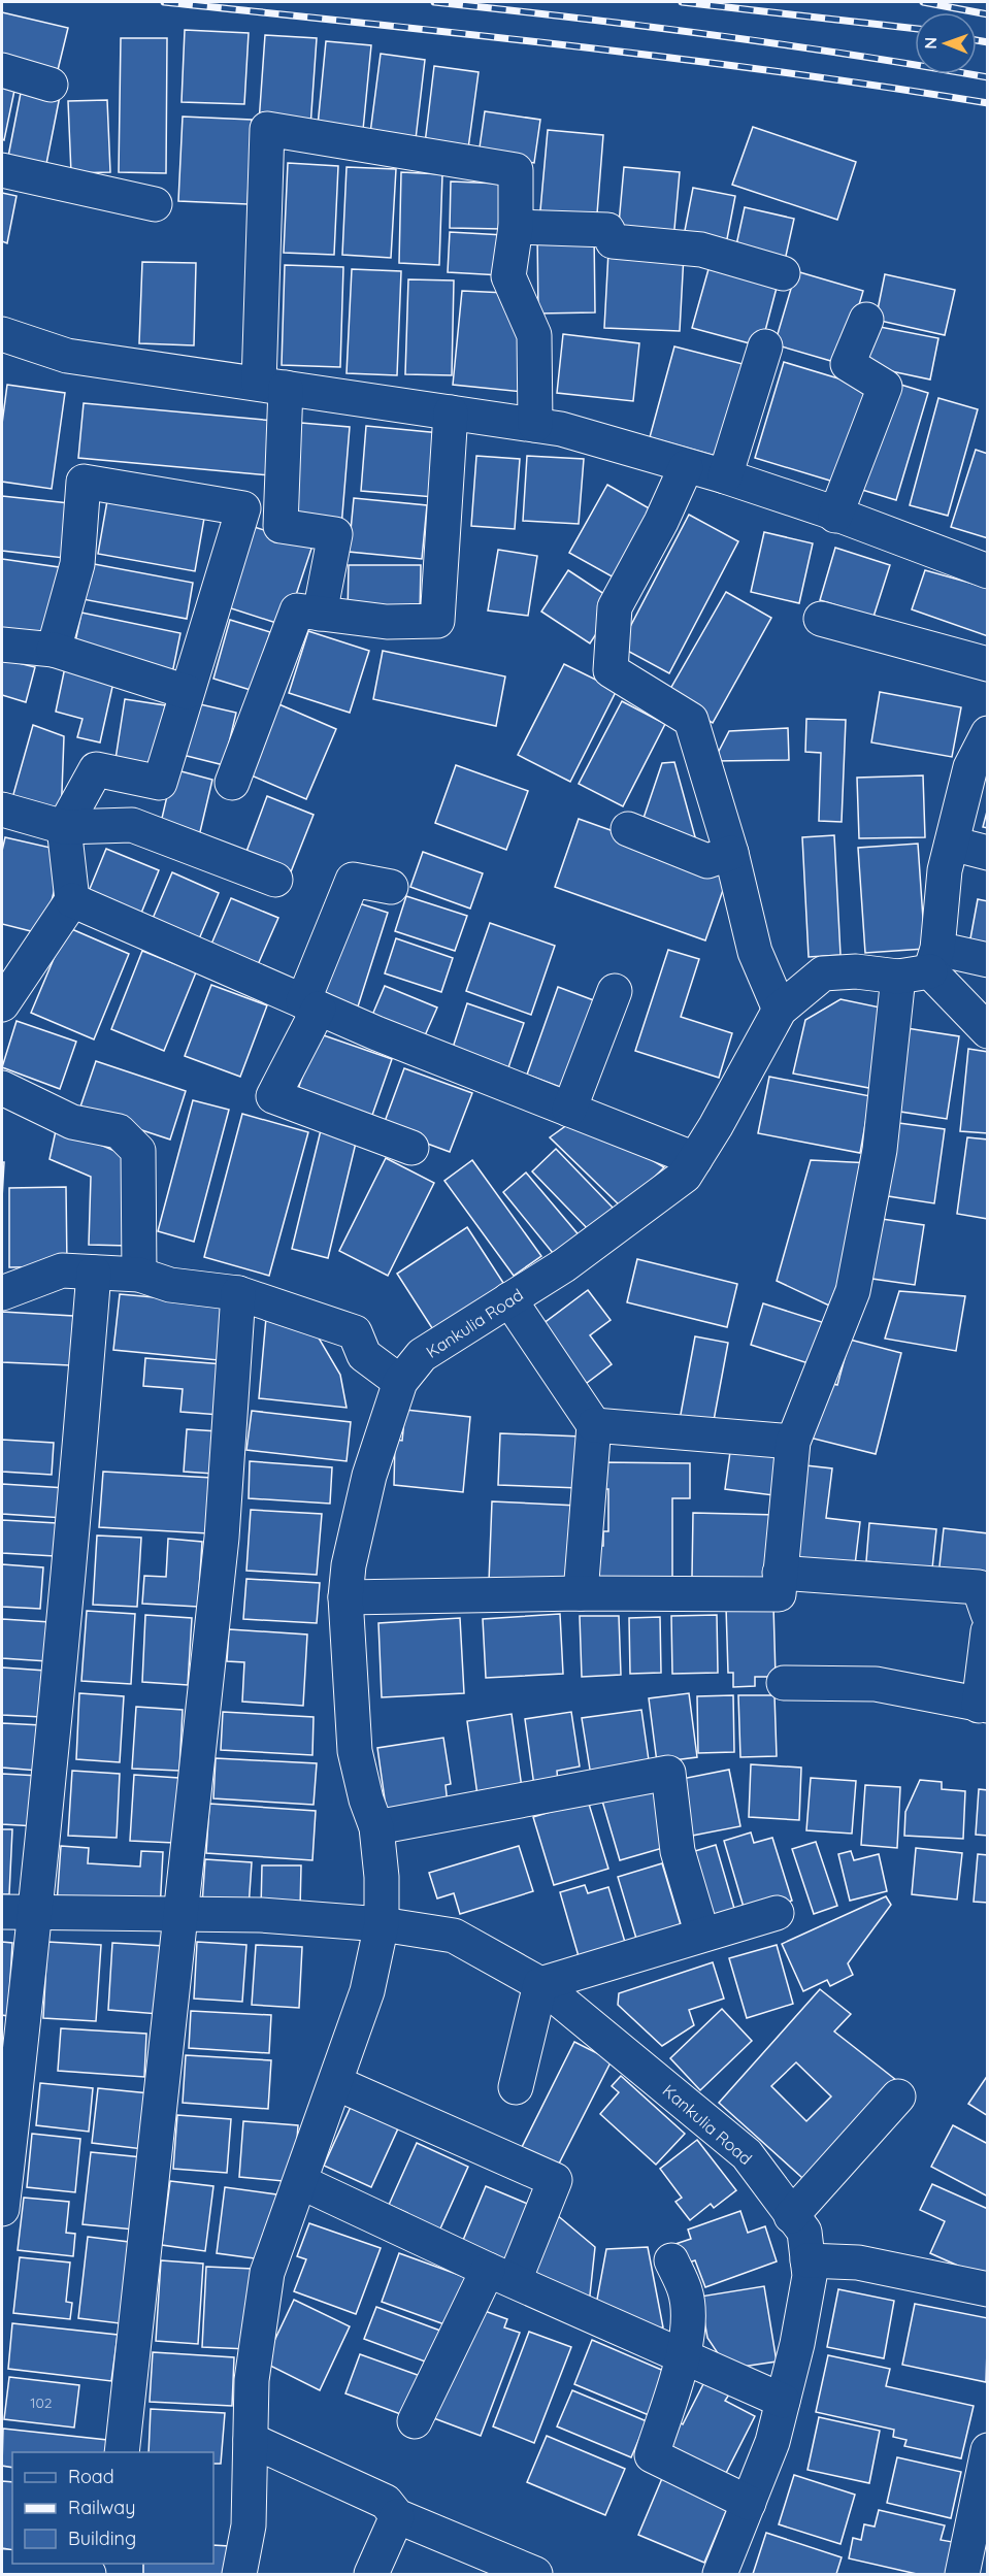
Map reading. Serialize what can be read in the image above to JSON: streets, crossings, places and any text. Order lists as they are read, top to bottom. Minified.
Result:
{"streets":{"street":["Kankulia Road"]},"house_numbers":["102"],"legend":["Road","Railway","Building"],"north":"left"}
